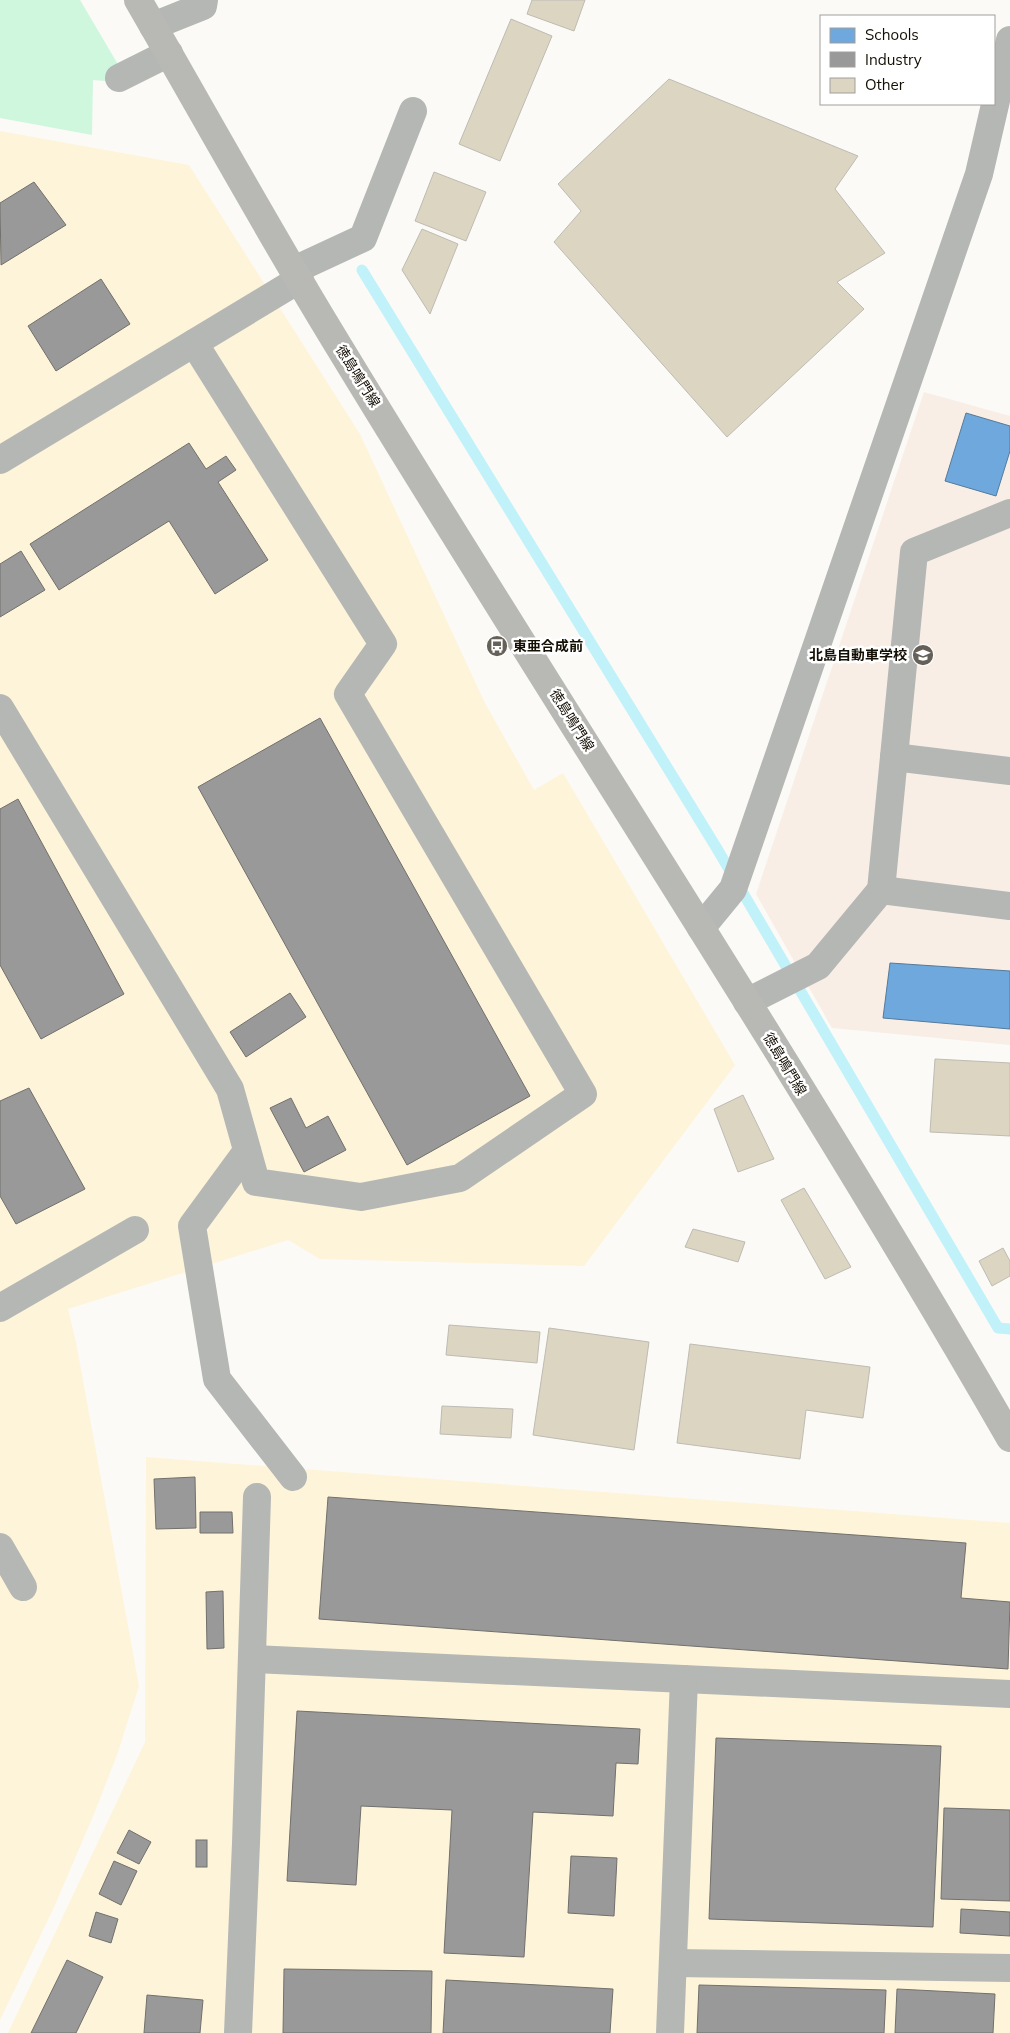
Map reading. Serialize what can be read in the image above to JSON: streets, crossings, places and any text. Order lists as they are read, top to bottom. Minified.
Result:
{"streets":{"main road":["徳島鳴門線"]},"places":{"bus stop":["東亜合成前"],"school or university":["北島自動車学校"]},"legend":["Schools","Industry","Other"]}
